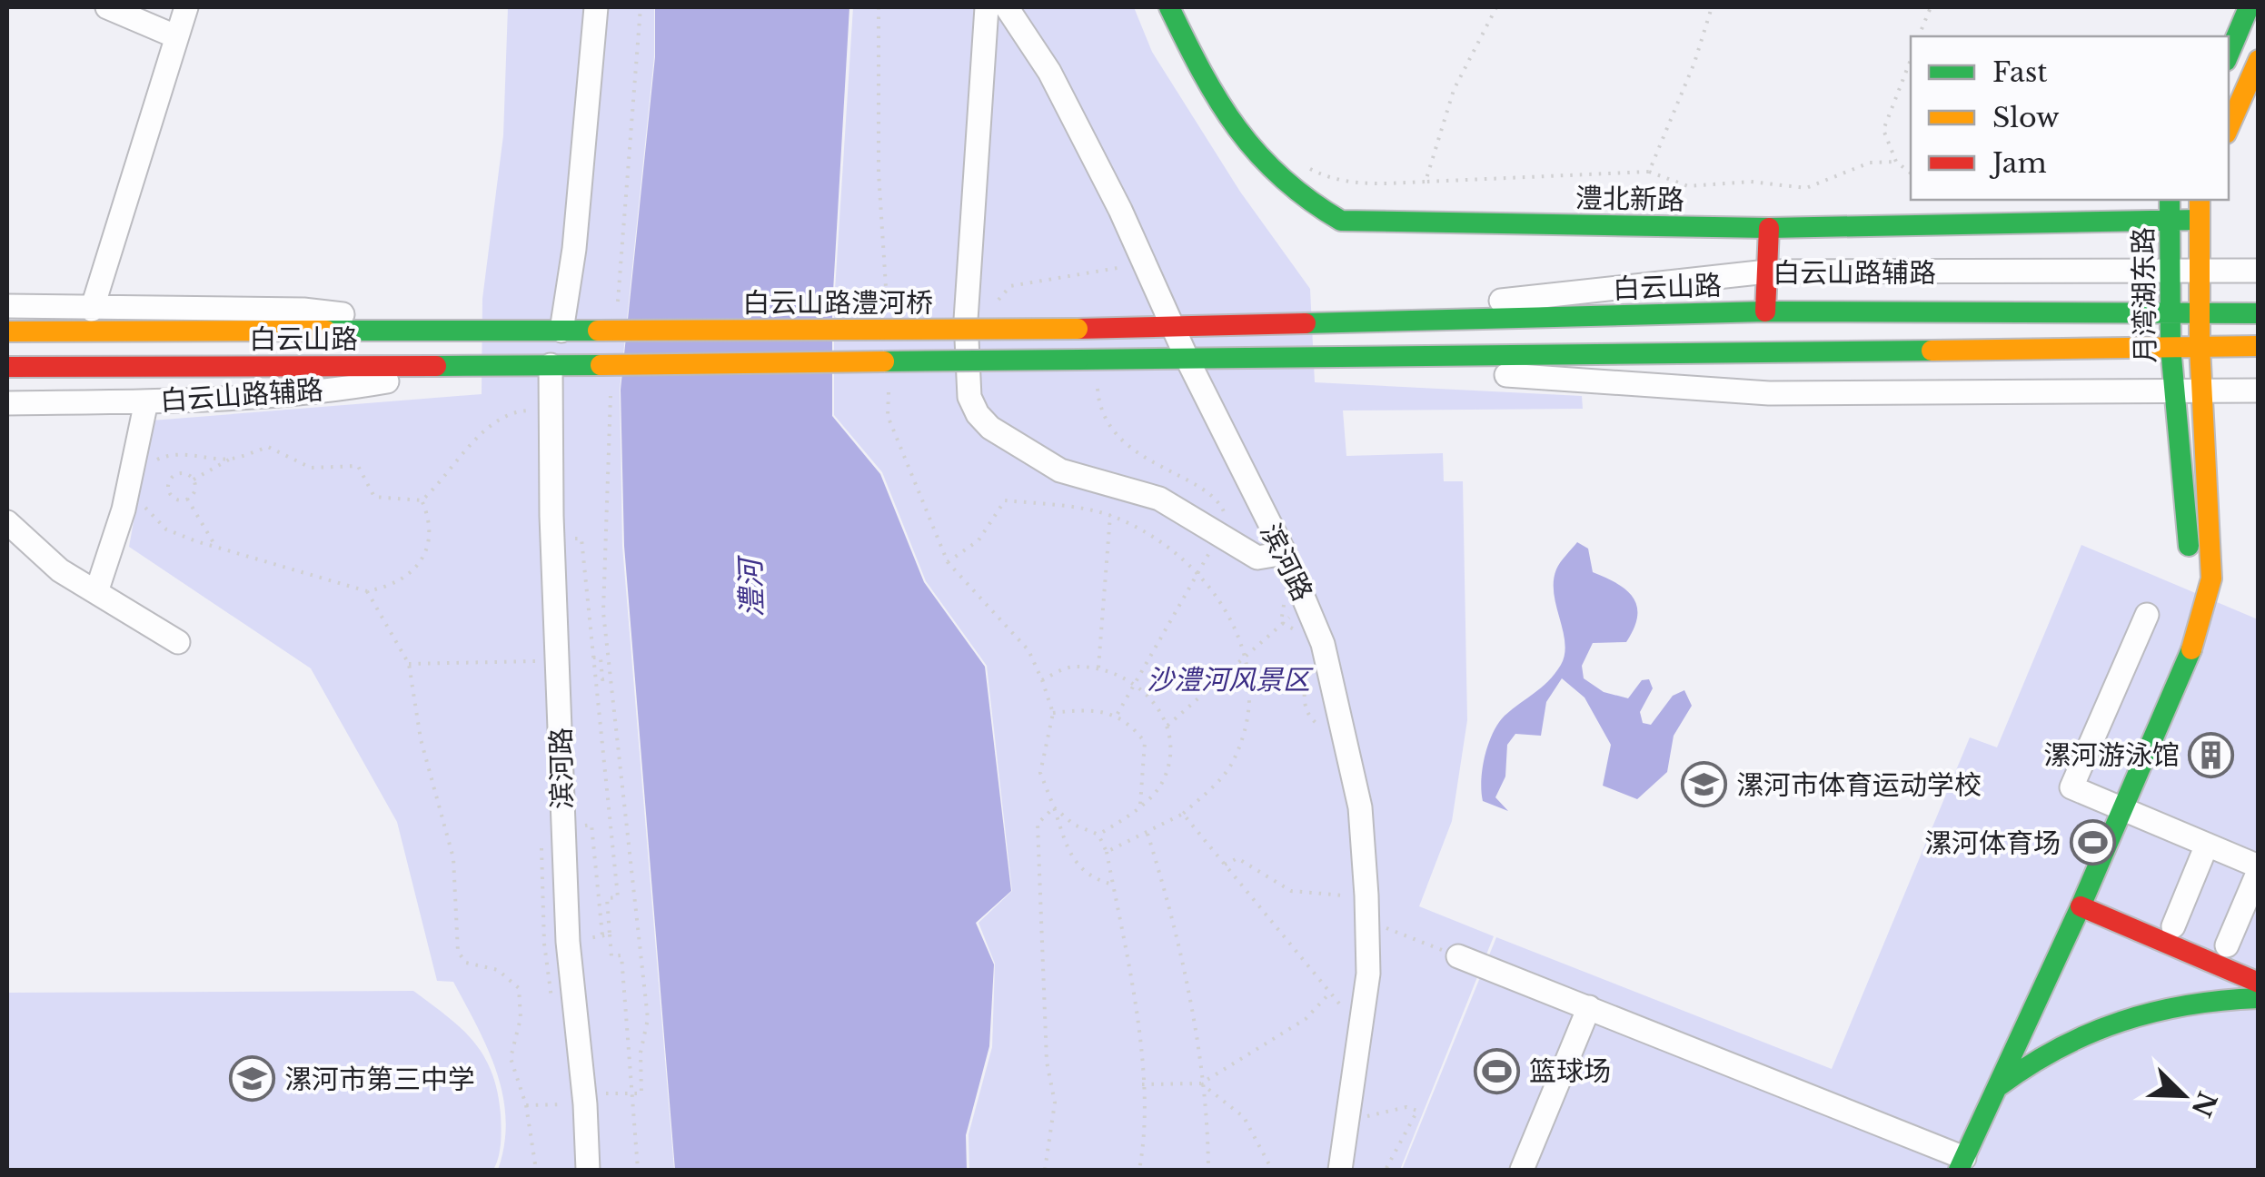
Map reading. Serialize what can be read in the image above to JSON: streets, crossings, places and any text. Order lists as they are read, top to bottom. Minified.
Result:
{"streets":{"main road":["澧北新路","白云山路","月湾湖东路","白云山路澧河桥"],"street":["白云山路辅路","滨河路"]},"crossings":[["澧北新路","月湾湖东路"],["白云山路辅路","白云山路"],["白云山路辅路","月湾湖东路"],["白云山路","月湾湖东路"],["白云山路","白云山路澧河桥"],["白云山路","滨河路"]],"water":["澧河"],"parks":["沙澧河风景区"],"places":{"building":["漯河游泳馆"],"school or university":["漯河市体育运动学校","漯河市第三中学"],"sports":["漯河体育场","篮球场"]},"legend":["Fast","Slow","Jam"],"north":"bottom right"}
